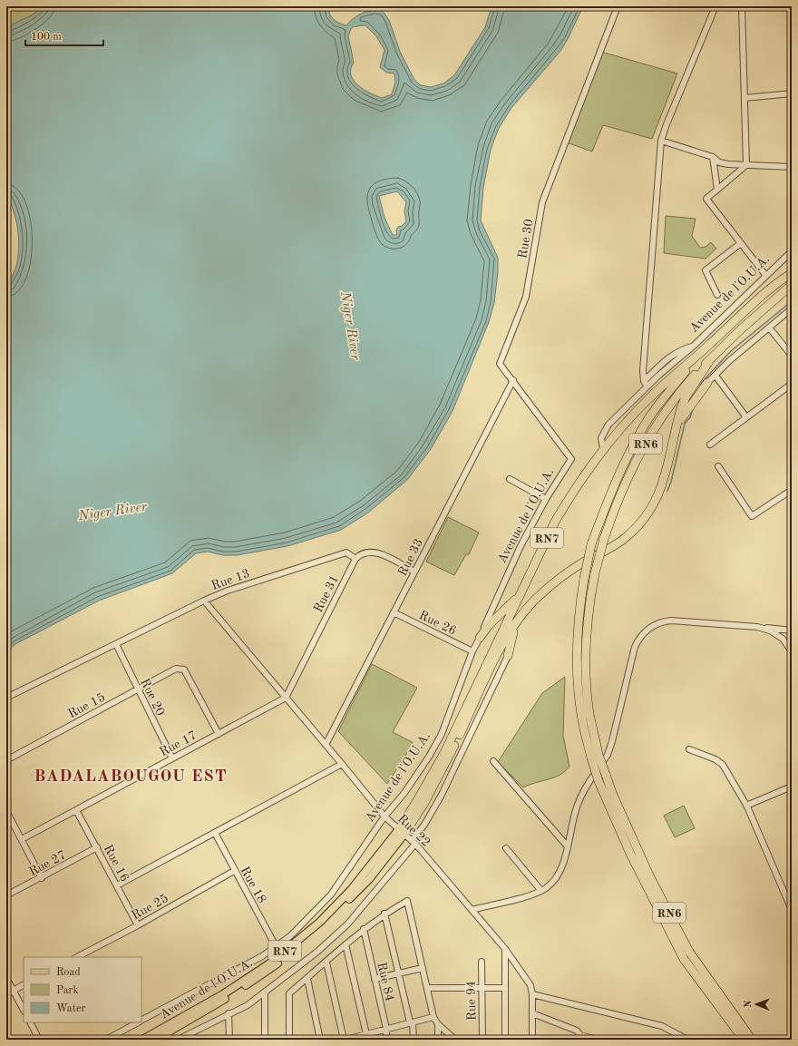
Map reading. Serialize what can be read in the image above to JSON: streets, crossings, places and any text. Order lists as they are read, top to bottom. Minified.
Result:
{"streets":{"highway":["Avenue de l'O.U.A.","RN6","RN7"],"street":["Rue 30","Rue 33","Rue 13","Rue 31","Rue 26","Rue 20","Rue 15","Rue 17","Rue 22","Rue 27","Rue 16","Rue 18","Rue 25","Rue 84","Rue 94"]},"crossings":[["Rue 30","Avenue de l'O.U.A."],["Rue 30","Rue 33"],["Avenue de l'O.U.A.","RN6"],["Avenue de l'O.U.A.","RN7"],["Avenue de l'O.U.A.","Rue 26"],["Avenue de l'O.U.A.","Rue 22"],["Avenue de l'O.U.A.","Rue 18"],["RN6","RN7"],["RN7","Rue 22"],["Rue 33","Rue 26"],["Rue 33","Rue 22"],["Rue 13","Rue 31"],["Rue 13","Rue 20"],["Rue 13","Rue 22"],["Rue 31","Rue 17"],["Rue 31","Rue 22"],["Rue 20","Rue 15"],["Rue 20","Rue 17"],["Rue 15","Rue 17"],["Rue 17","Rue 22"],["Rue 17","Rue 16"],["Rue 27","Rue 16"],["Rue 16","Rue 25"],["Rue 18","Rue 25"]],"districts":["BADALABOUGOU EST"],"water":["Niger River"],"legend":["Road","Park","Water"],"scale_bar":"100 m","north":"left"}
